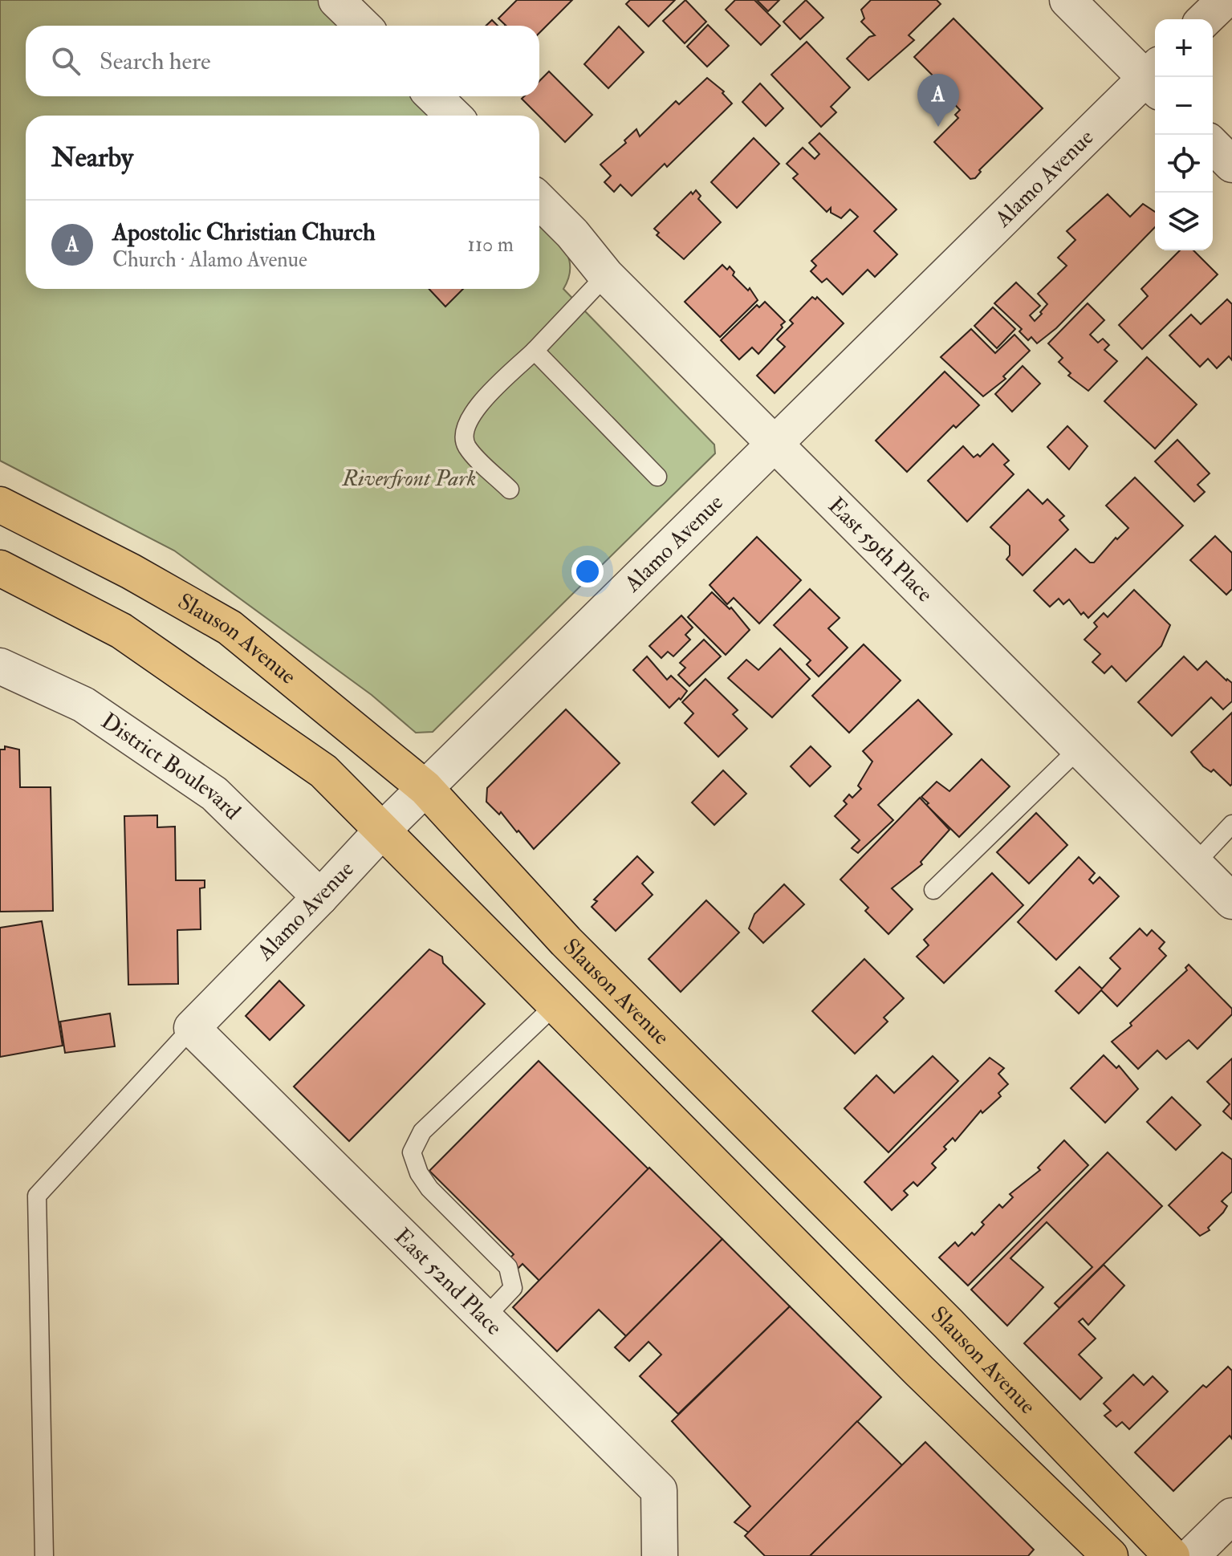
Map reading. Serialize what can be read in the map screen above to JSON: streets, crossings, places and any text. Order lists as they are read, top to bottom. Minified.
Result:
{"streets":{"main road":["Slauson Avenue"],"street":["Alamo Avenue","East 59th Place","District Boulevard","East 52nd Place"]},"crossings":[["Alamo Avenue","East 59th Place"],["Alamo Avenue","Slauson Avenue"],["Alamo Avenue","District Boulevard"],["Alamo Avenue","East 52nd Place"]],"parks":["Riverfront Park"],"page":{"map_buttons":["+","−"],"search":"Search here","pins":"A","heading":"Nearby","list":[{"mark":"A","name":"Apostolic Christian Church","note":"Church · Alamo Avenue","value":"110 m"}]}}
